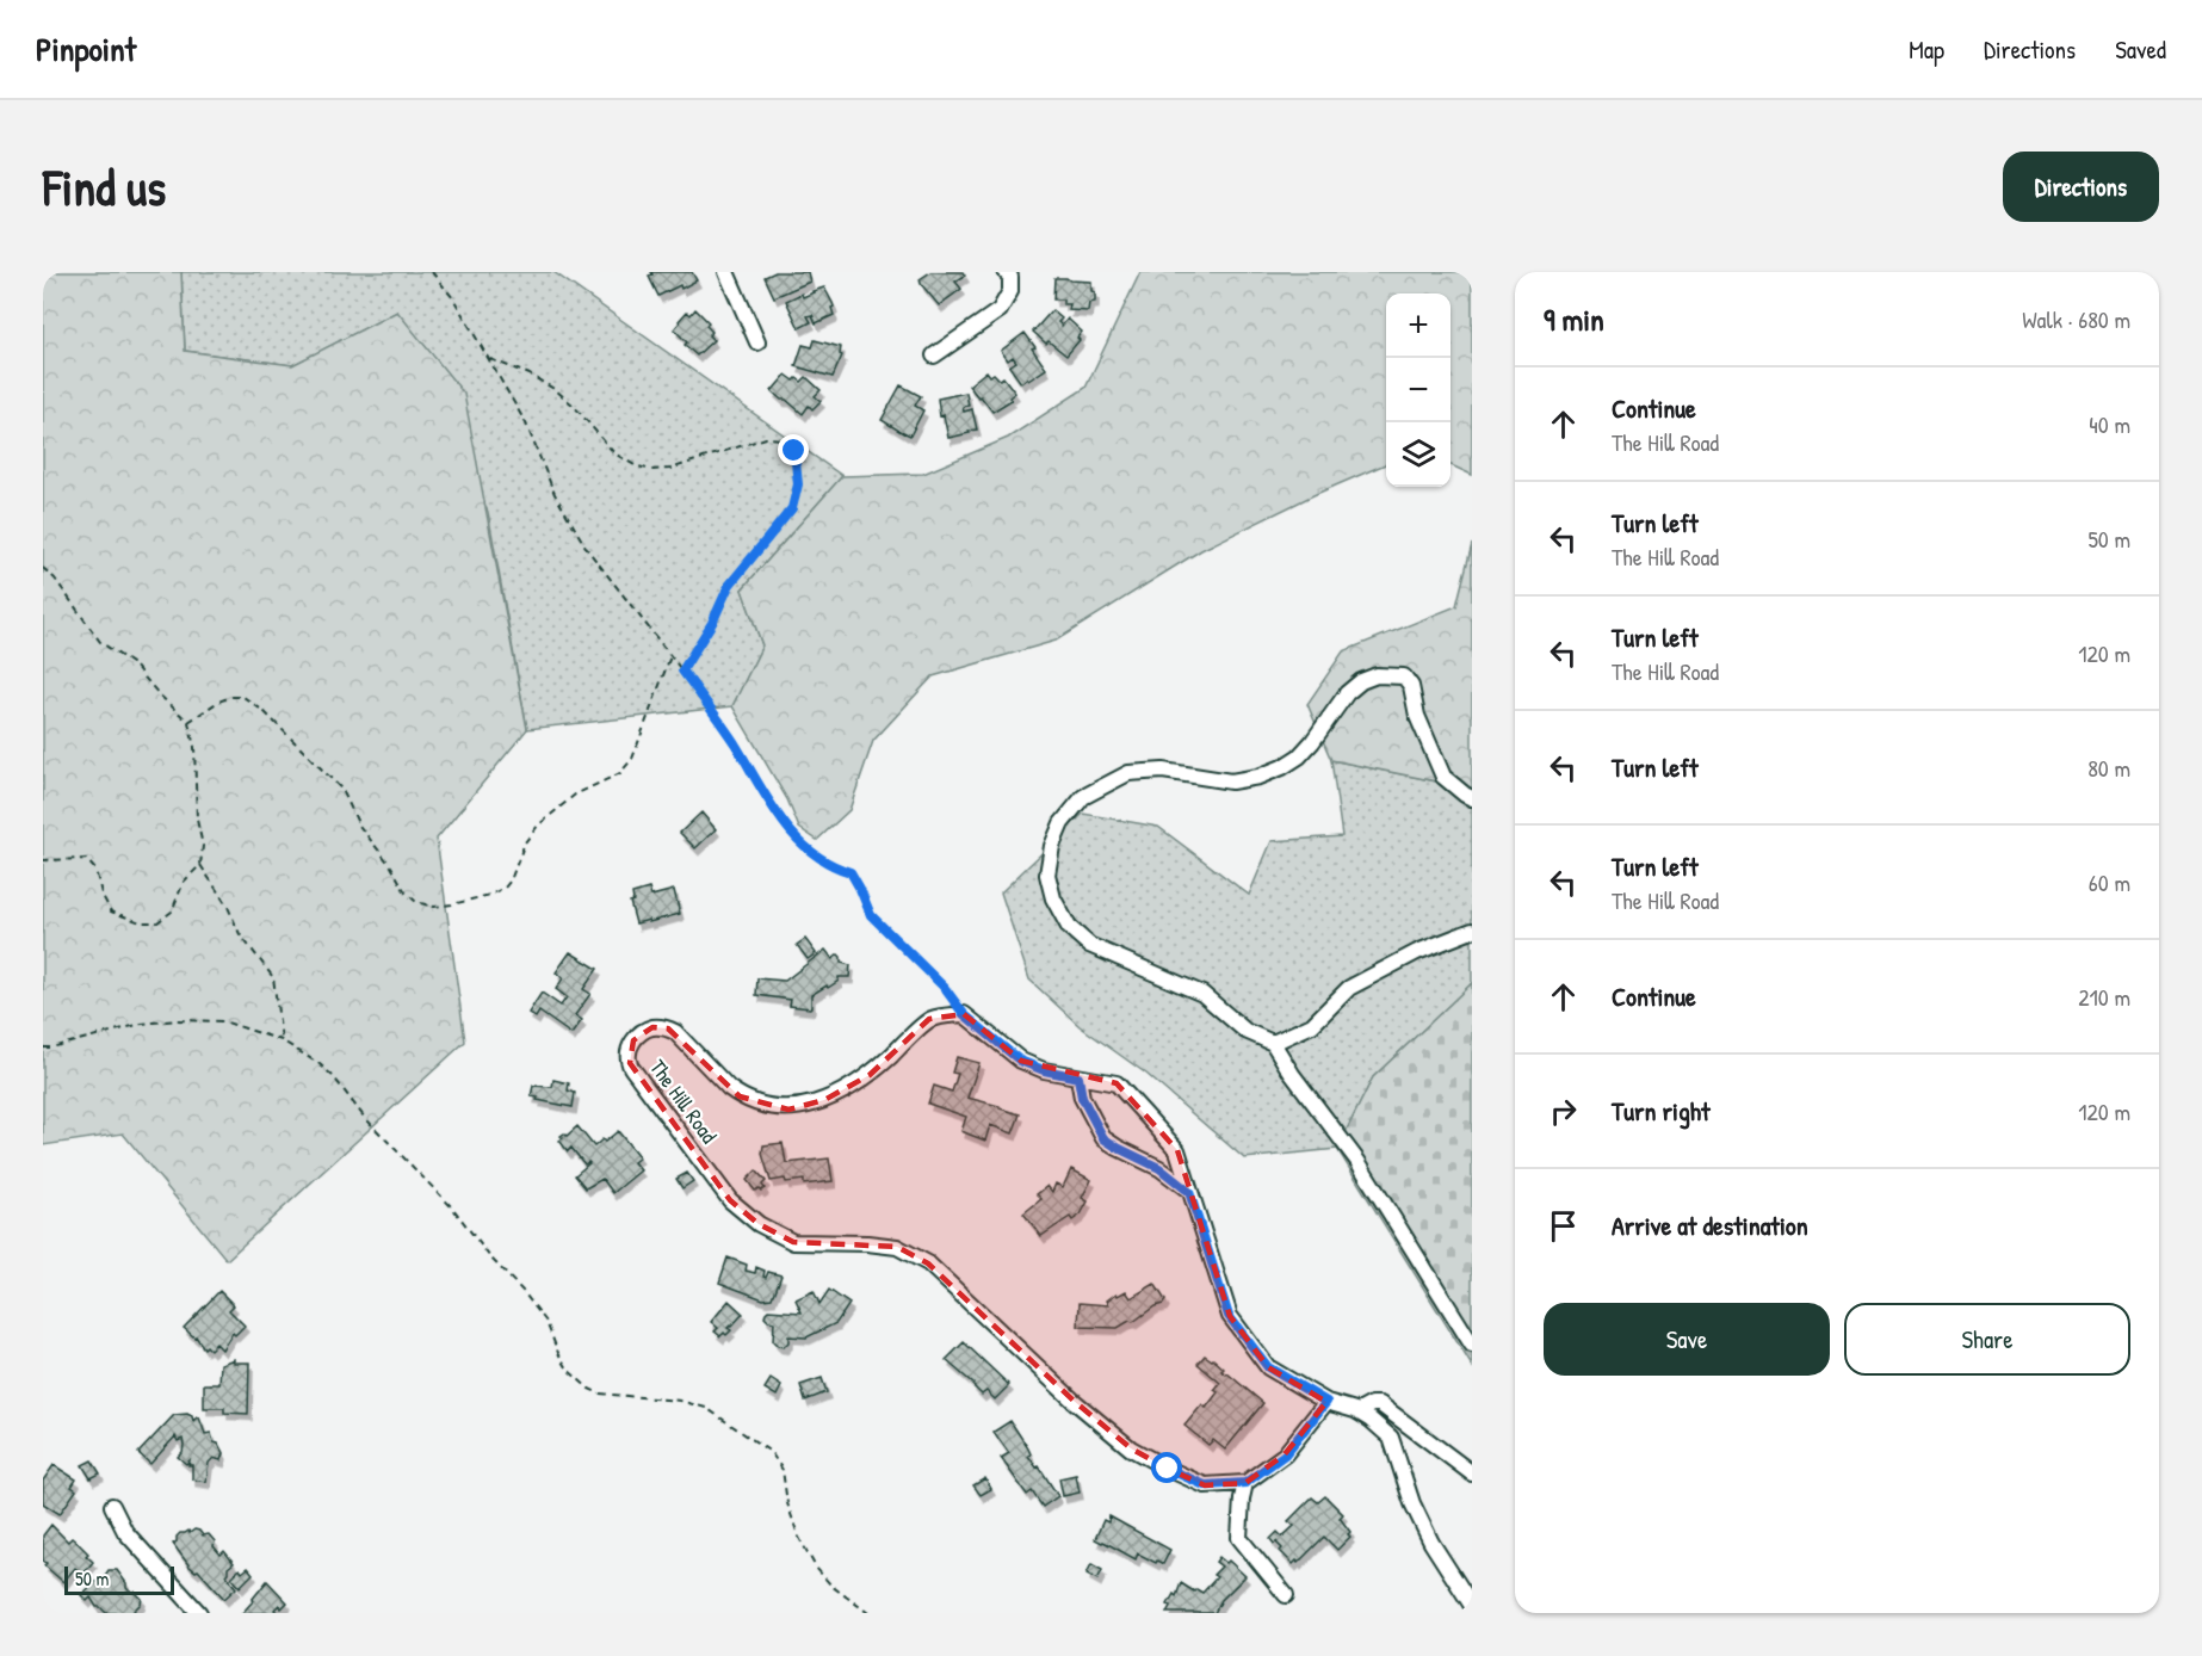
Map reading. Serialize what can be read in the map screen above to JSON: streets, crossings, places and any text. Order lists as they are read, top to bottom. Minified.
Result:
{"streets":{"street":["The Hill Road"]},"scale_bar":"50 m","page":{"header":"Pinpoint","nav":["Map","Directions","Saved"],"buttons":["Directions",["Save","Share"]],"title":"Find us","heading":["9 min","Walk · 680 m"],"map_buttons":["+","−"],"list":[["Continue","The Hill Road","40 m"],["Turn left","The Hill Road","50 m"],["Turn left","The Hill Road","120 m"],["Turn left","80 m"],["Turn left","The Hill Road","60 m"],["Continue","210 m"],["Turn right","120 m"],"Arrive at destination"],"scale":"50 m"}}
